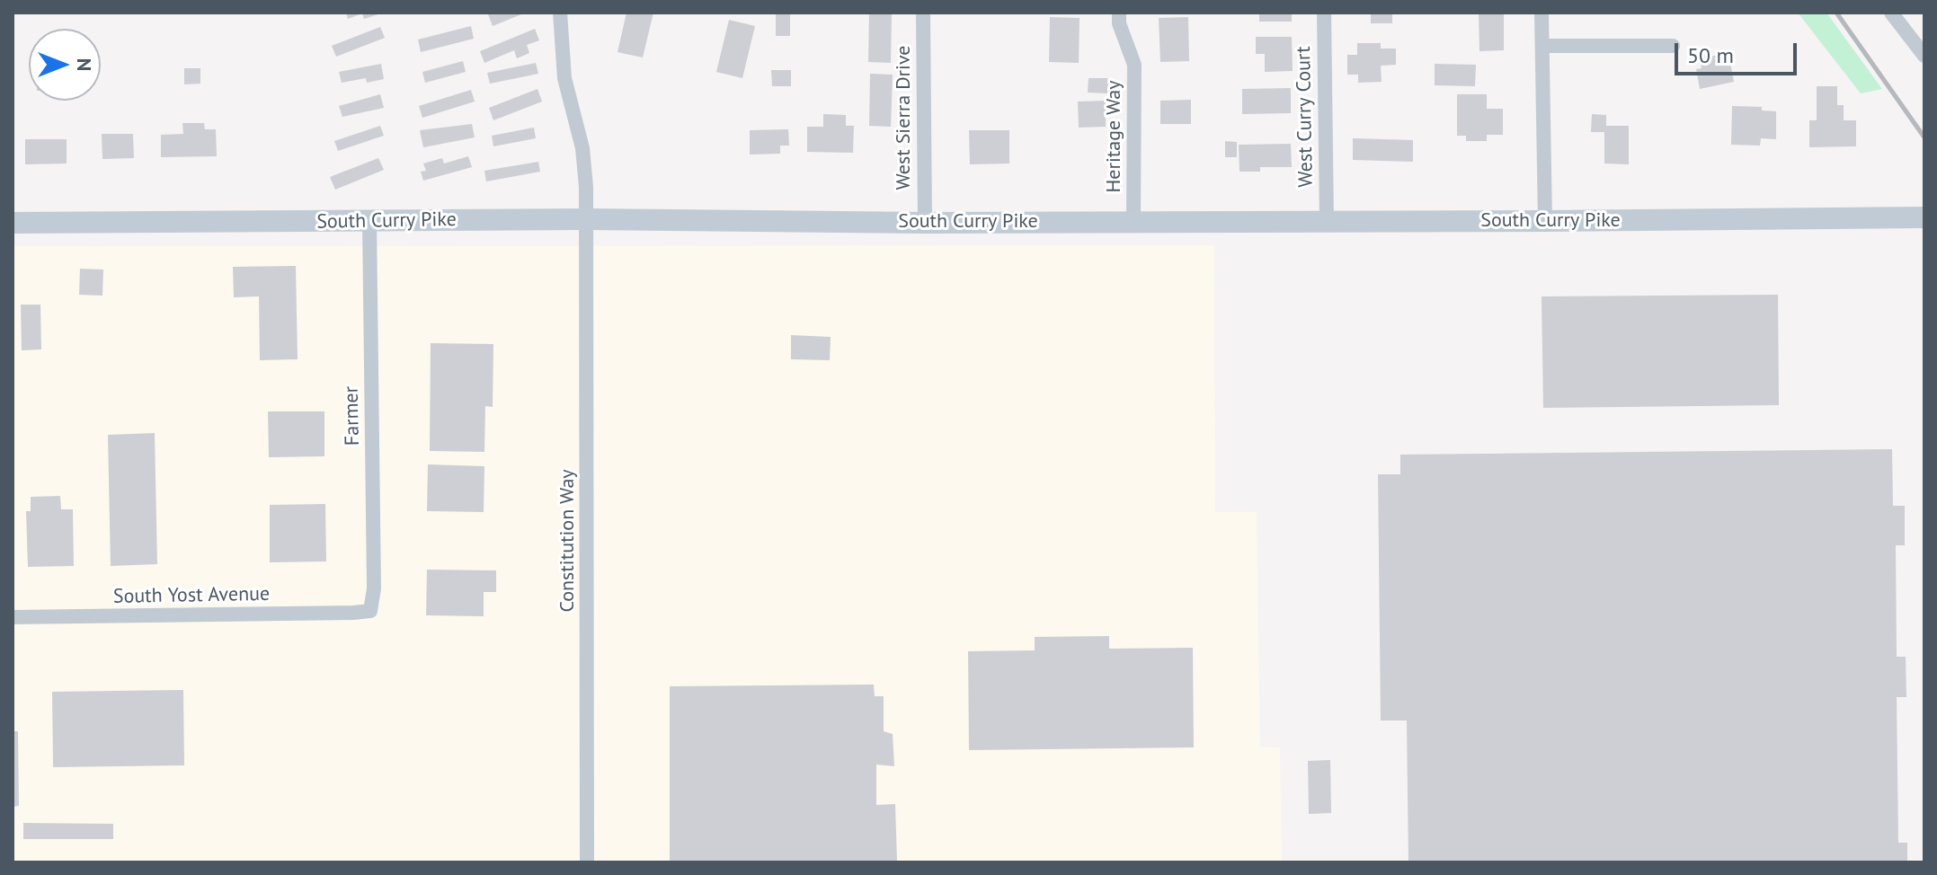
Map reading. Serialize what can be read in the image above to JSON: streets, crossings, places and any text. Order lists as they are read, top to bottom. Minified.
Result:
{"streets":{"main road":["South Curry Pike"],"street":["West Curry Court","West Sierra Drive","Heritage Way","Farmer","Constitution Way","South Yost Avenue"]},"crossings":[["West Curry Court","South Curry Pike"],["West Sierra Drive","South Curry Pike"],["Heritage Way","South Curry Pike"],["South Curry Pike","Farmer"],["South Curry Pike","Constitution Way"],["Farmer","South Yost Avenue"]],"scale_bar":"50 m","north":"right"}
